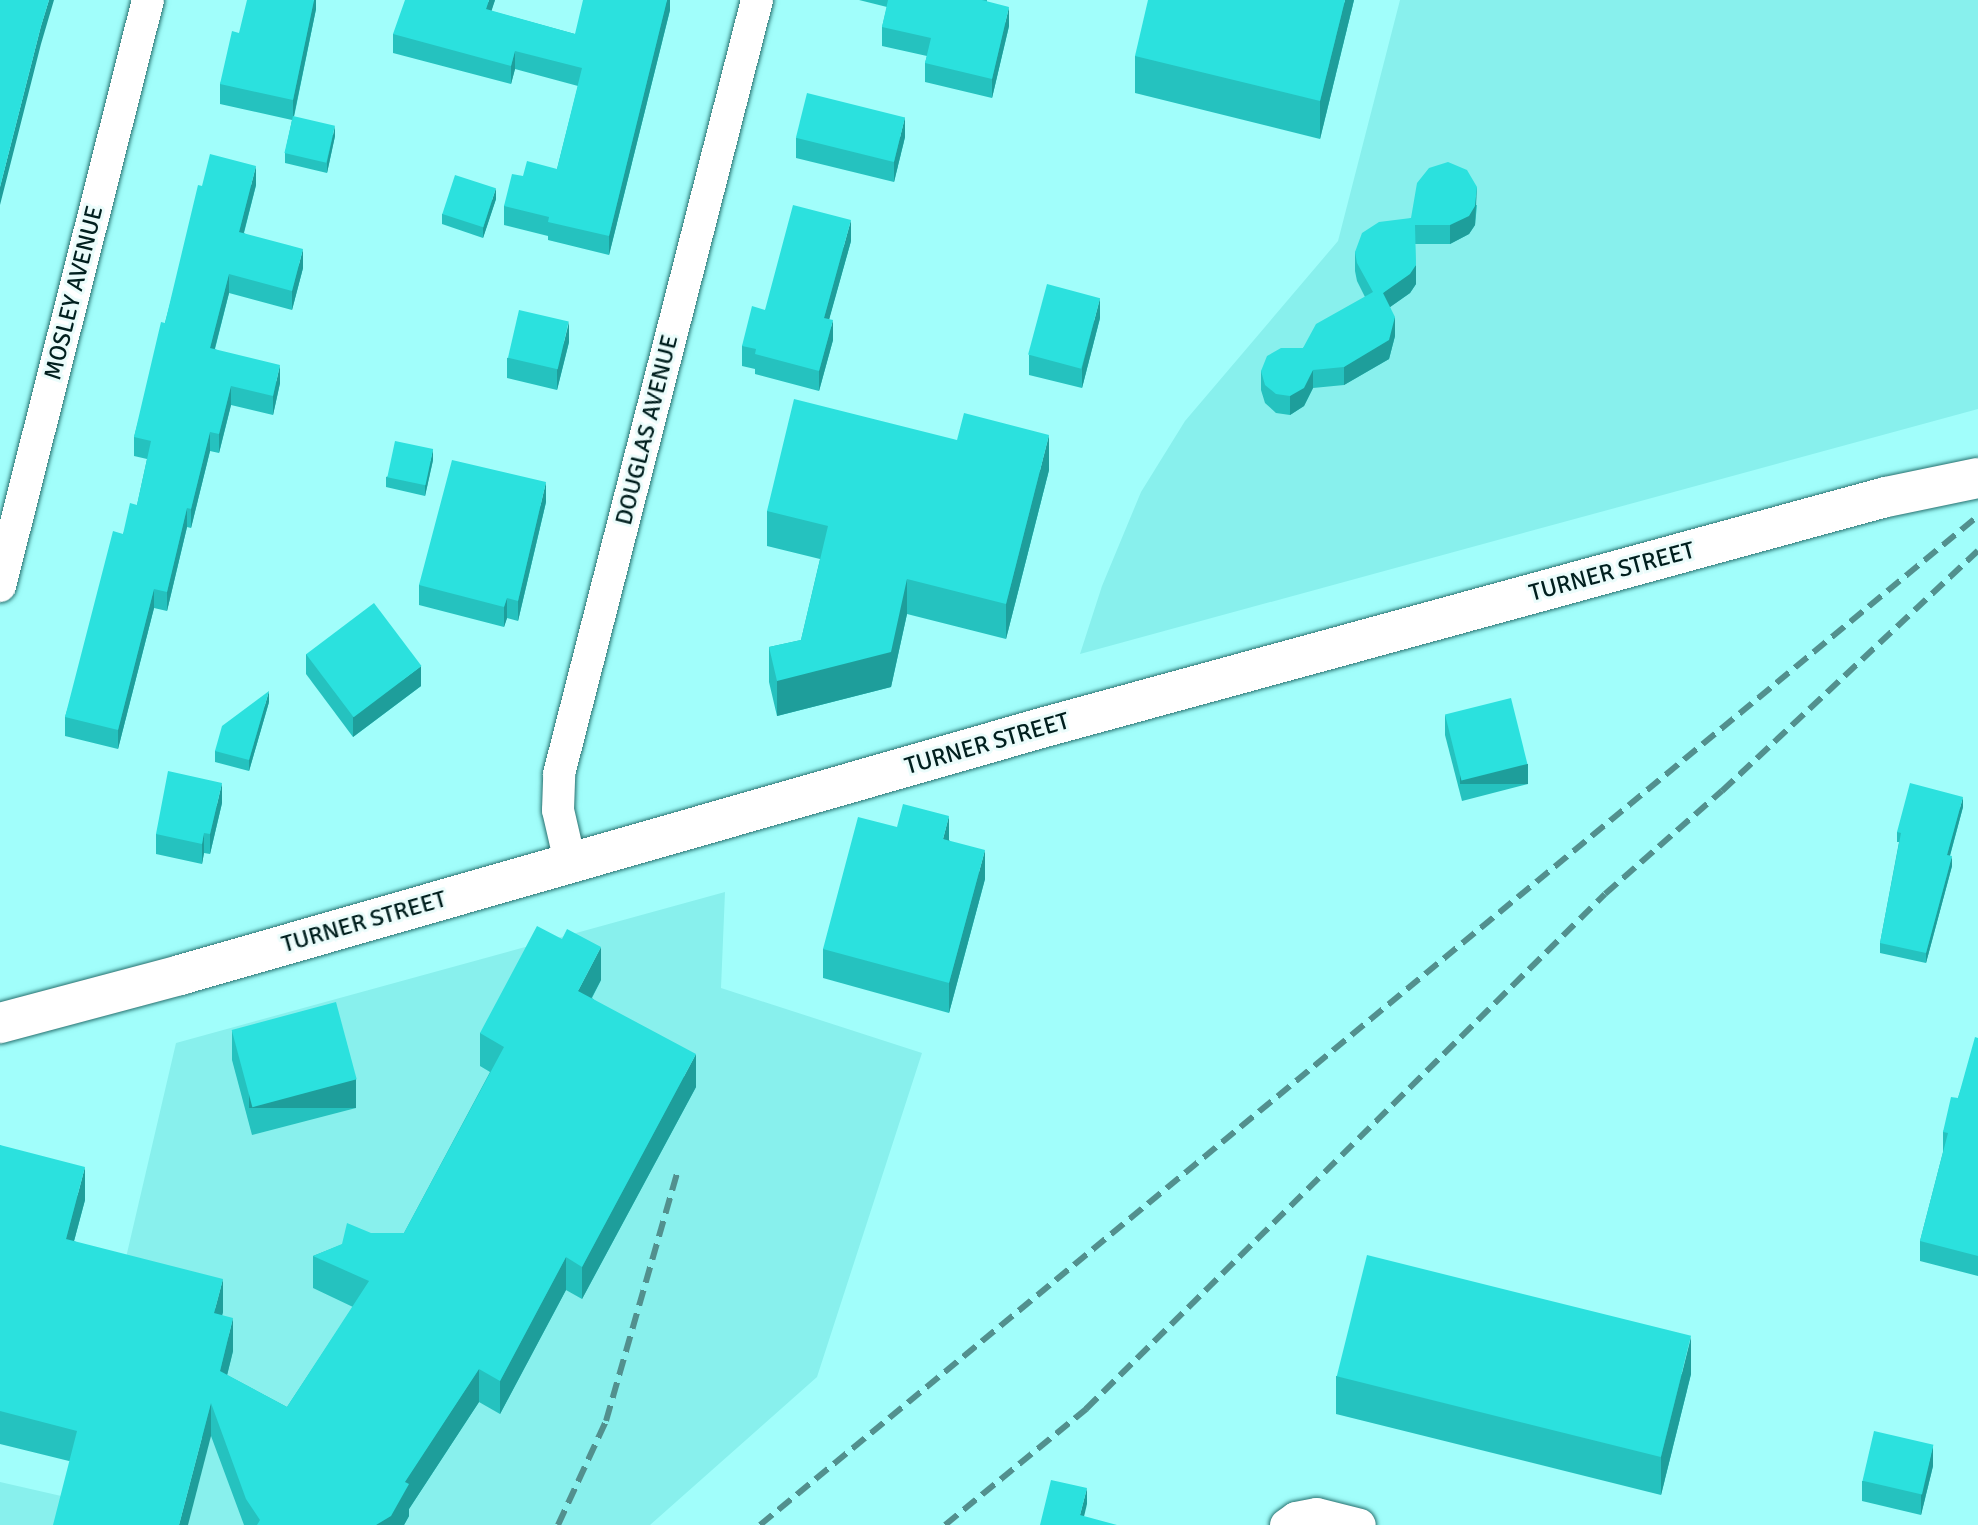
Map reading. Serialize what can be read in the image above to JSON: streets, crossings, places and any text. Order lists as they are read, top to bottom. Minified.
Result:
{"streets":{"street":["MOSLEY AVENUE","DOUGLAS AVENUE","TURNER STREET"]},"crossings":[["DOUGLAS AVENUE","TURNER STREET"]]}
